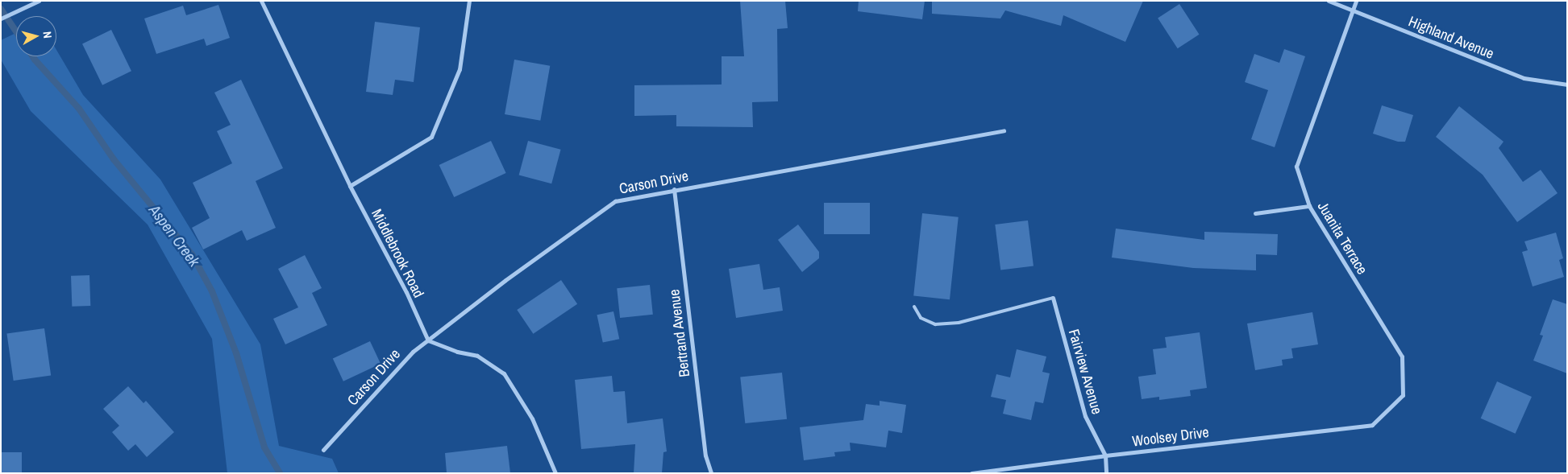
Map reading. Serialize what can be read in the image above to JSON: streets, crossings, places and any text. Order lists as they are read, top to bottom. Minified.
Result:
{"streets":{"street":["Highland Avenue","Carson Drive","Juanita Terrace","Middlebrook Road","Bertrand Avenue","Fairview Avenue","Woolsey Drive"]},"crossings":[["Highland Avenue","Juanita Terrace"],["Carson Drive","Middlebrook Road"],["Carson Drive","Bertrand Avenue"],["Juanita Terrace","Woolsey Drive"],["Fairview Avenue","Woolsey Drive"]],"water":["Aspen Creek"],"north":"right"}
